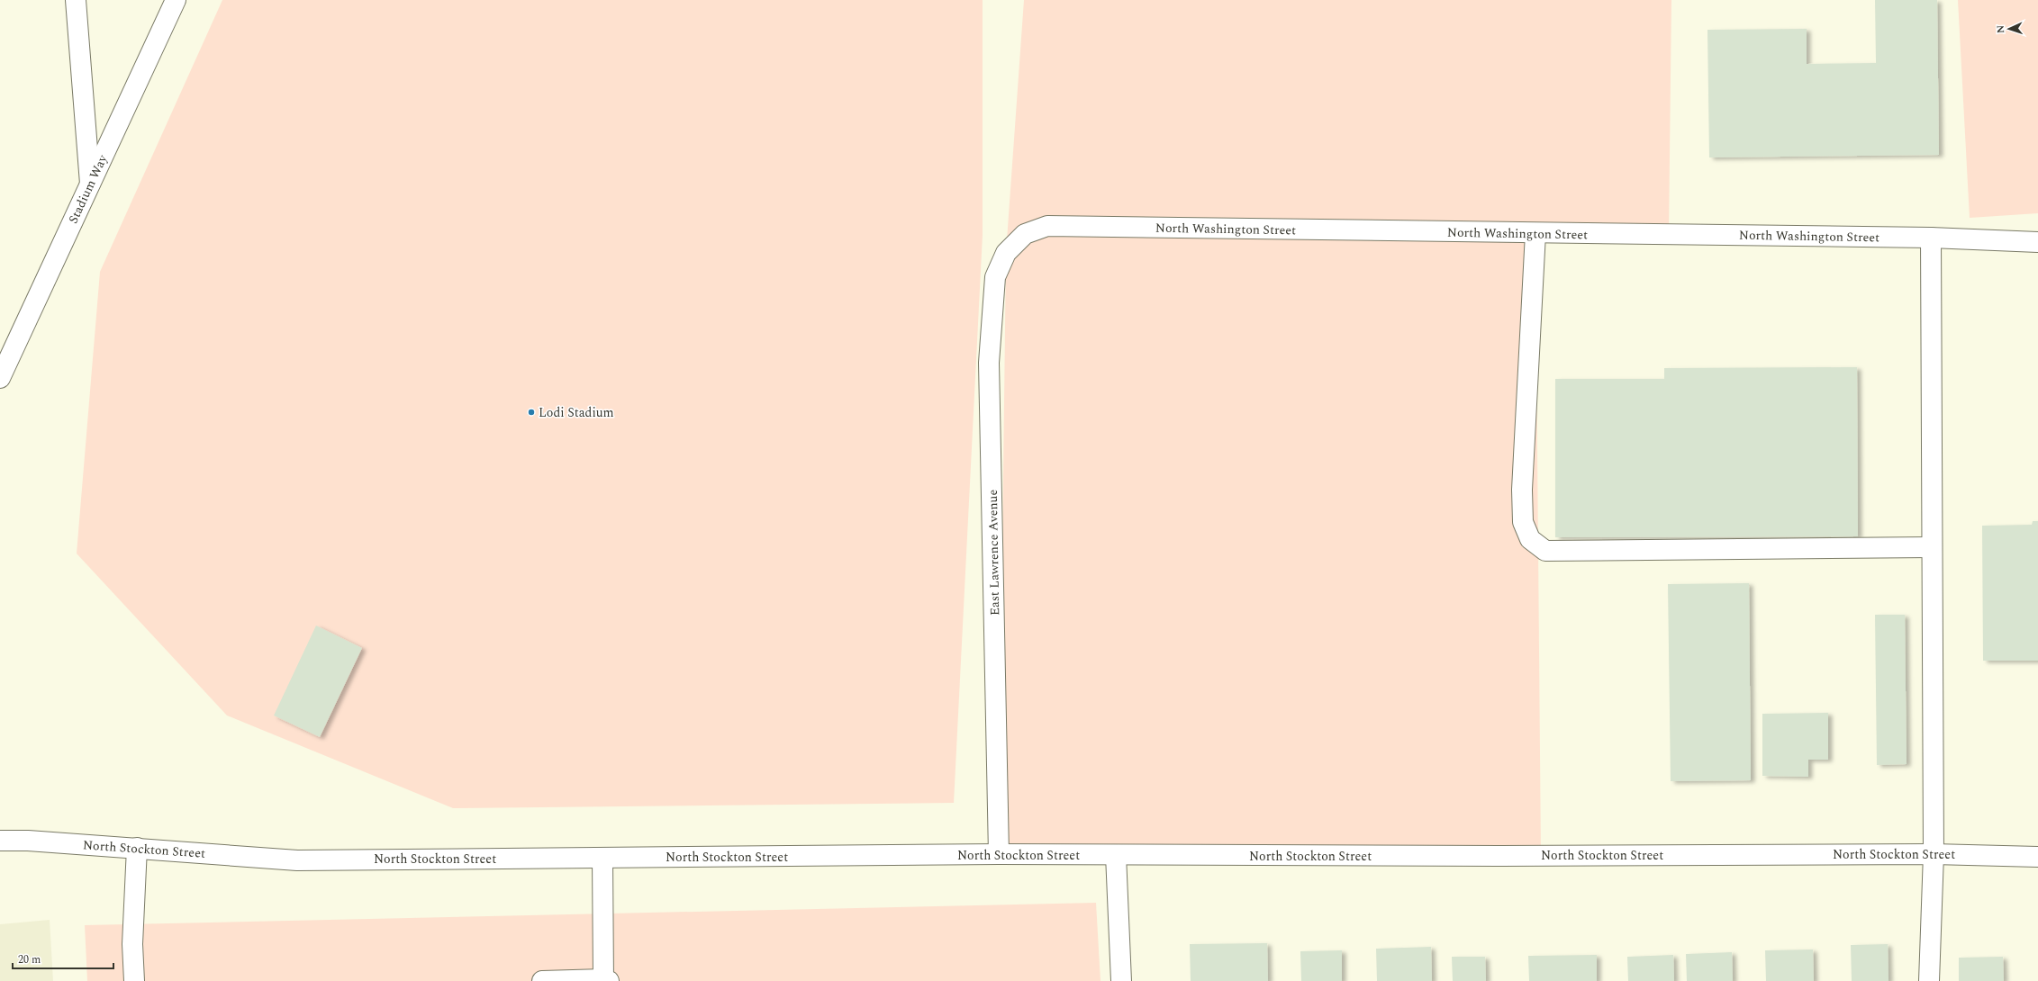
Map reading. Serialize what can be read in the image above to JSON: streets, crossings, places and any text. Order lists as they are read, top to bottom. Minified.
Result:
{"streets":{"street":["Stadium Way","North Washington Street","East Lawrence Avenue","North Stockton Street"]},"crossings":[["North Washington Street","East Lawrence Avenue"],["East Lawrence Avenue","North Stockton Street"]],"places":["Lodi Stadium"],"scale_bar":"20 m","north":"left"}
